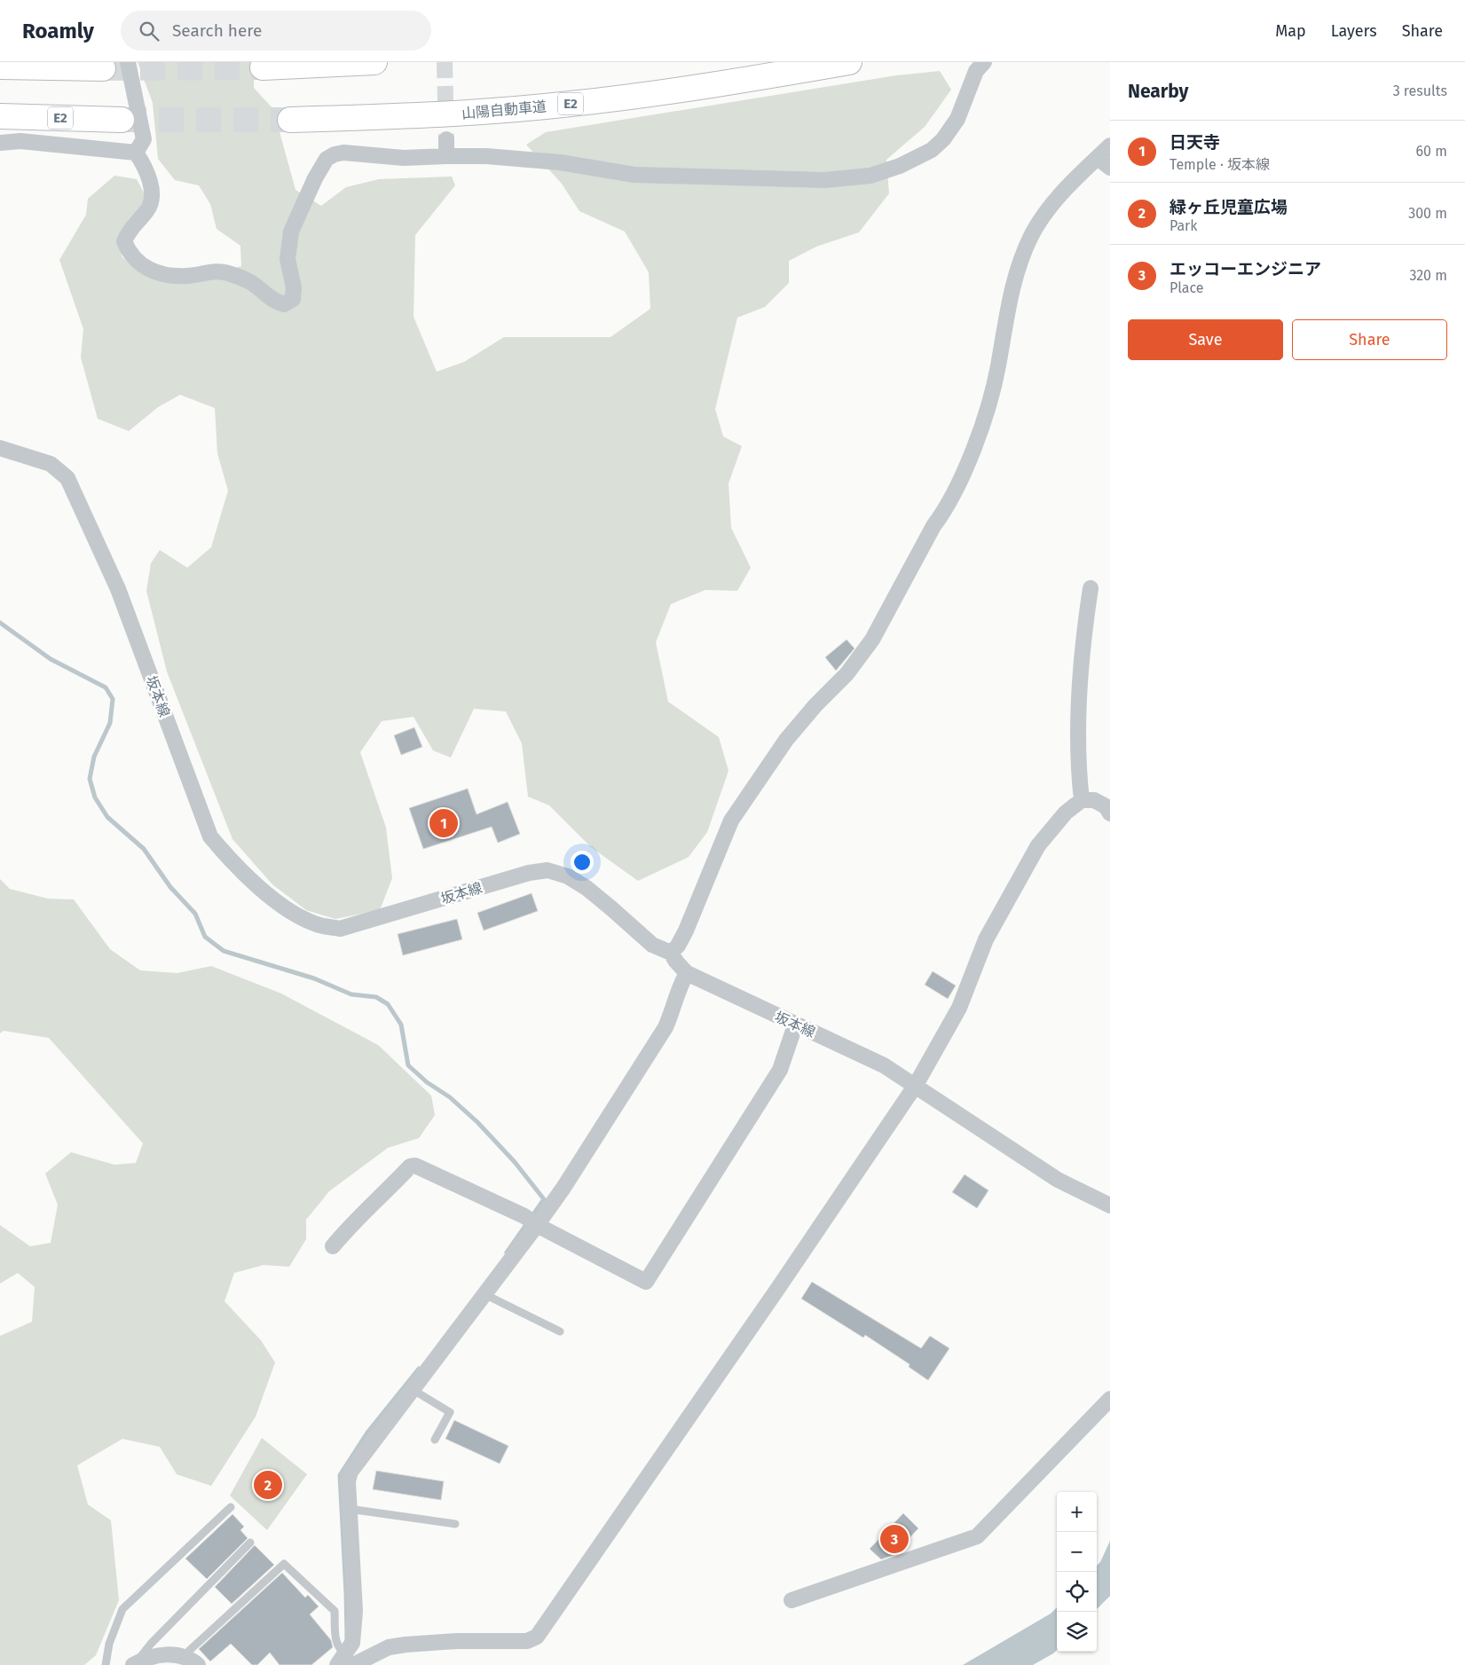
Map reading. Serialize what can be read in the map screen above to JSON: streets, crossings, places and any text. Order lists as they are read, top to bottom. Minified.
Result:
{"streets":{"highway":["E2","山陽自動車道"],"street":["坂本線"]},"page":{"header":"Roamly","search":"Search here","nav":["Map","Layers","Share"],"heading":["Nearby","3 results"],"list":[{"mark":"1","name":"日天寺","note":"Temple · 坂本線","value":"60 m"},{"mark":"2","name":"緑ヶ丘児童広場","note":"Park","value":"300 m"},{"mark":"3","name":"エッコーエンジニア","note":"Place","value":"320 m"}],"buttons":["Save","Share"],"pins":["1","2","3"],"map_buttons":["+","−"]}}
